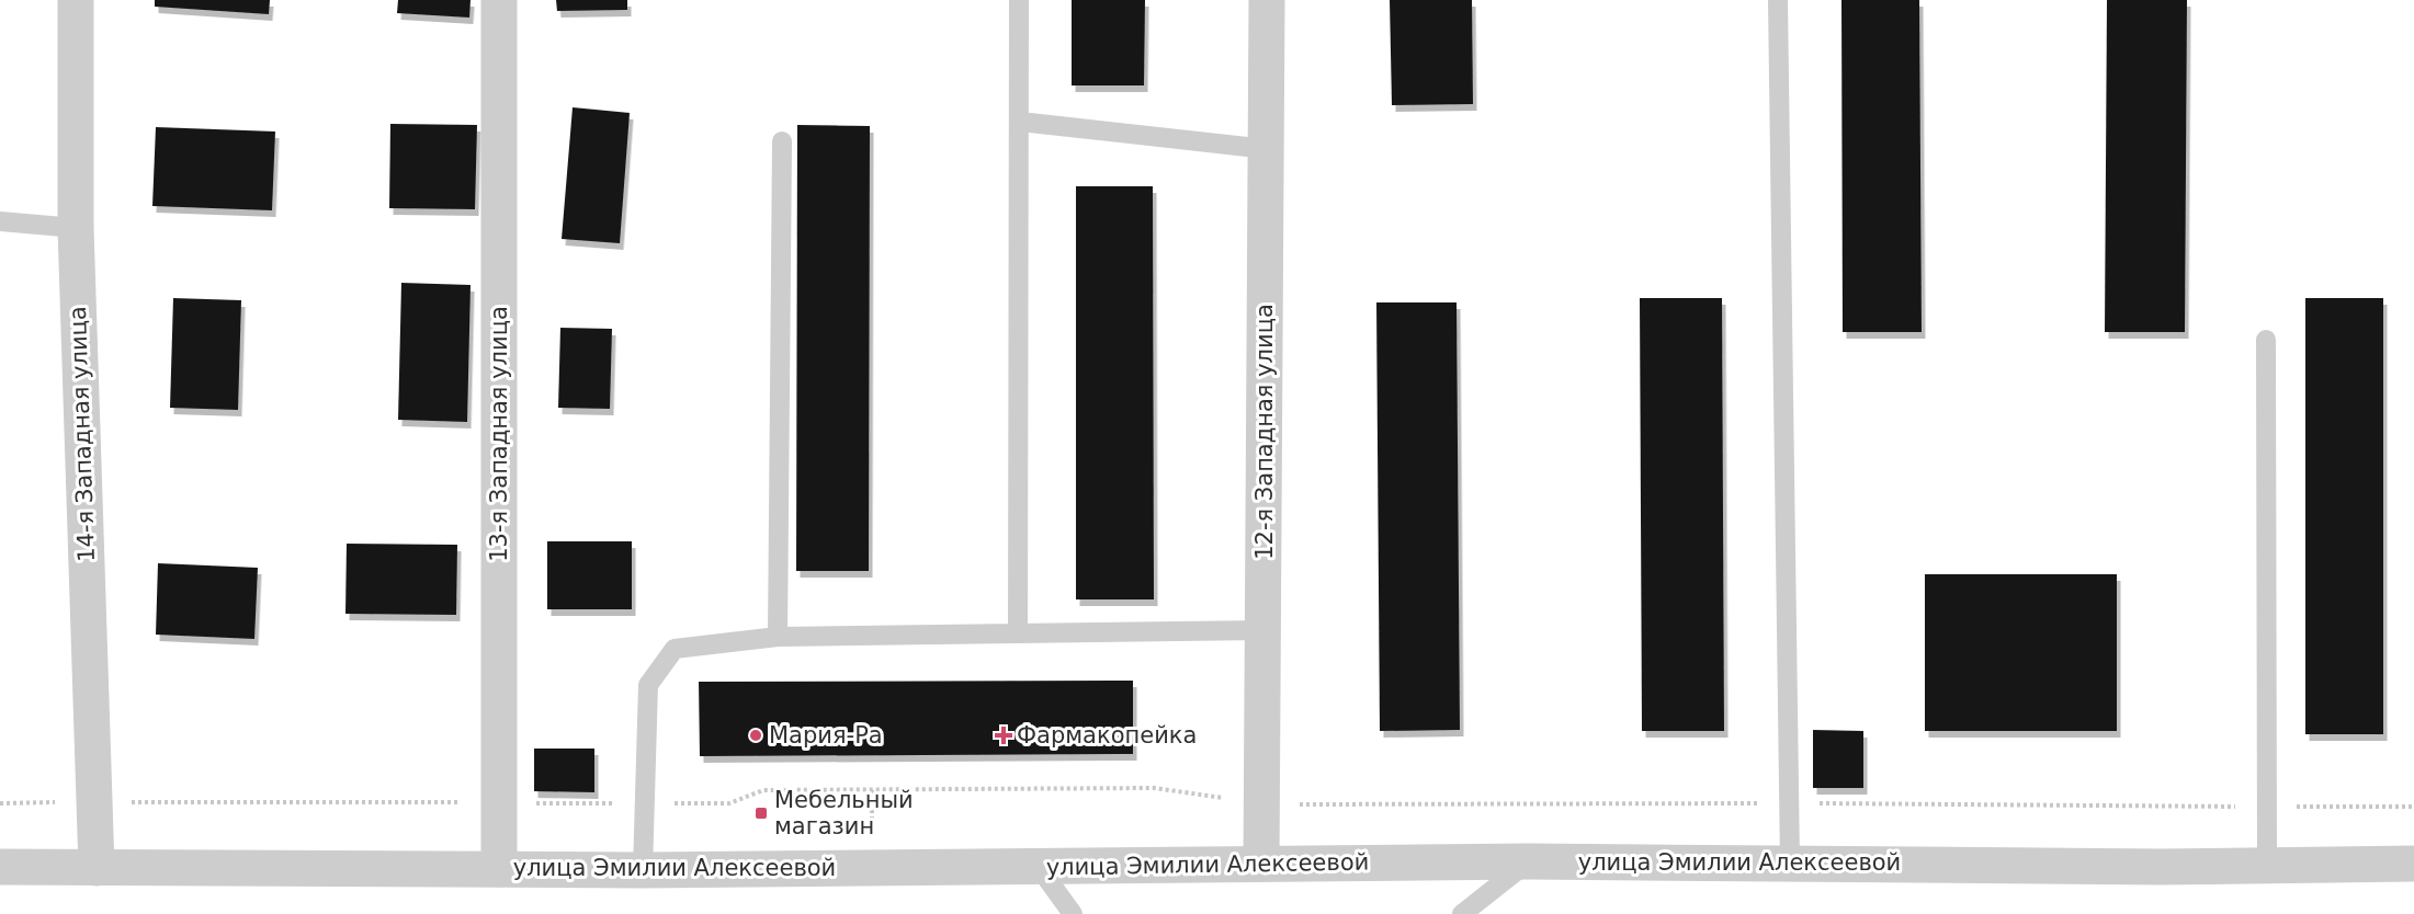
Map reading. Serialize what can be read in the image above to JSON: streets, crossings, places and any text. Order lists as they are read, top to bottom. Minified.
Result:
{"streets":{"street":["12-я Западная улица","14-я Западная улица","13-я Западная улица","улица Эмилии Алексеевой"]},"crossings":[["12-я Западная улица","улица Эмилии Алексеевой"],["14-я Западная улица","улица Эмилии Алексеевой"],["13-я Западная улица","улица Эмилии Алексеевой"]],"places":{"other":["Мария-Ра"],"health":["Фармакопейка"],"transit":["Мебельный магазин"]}}
